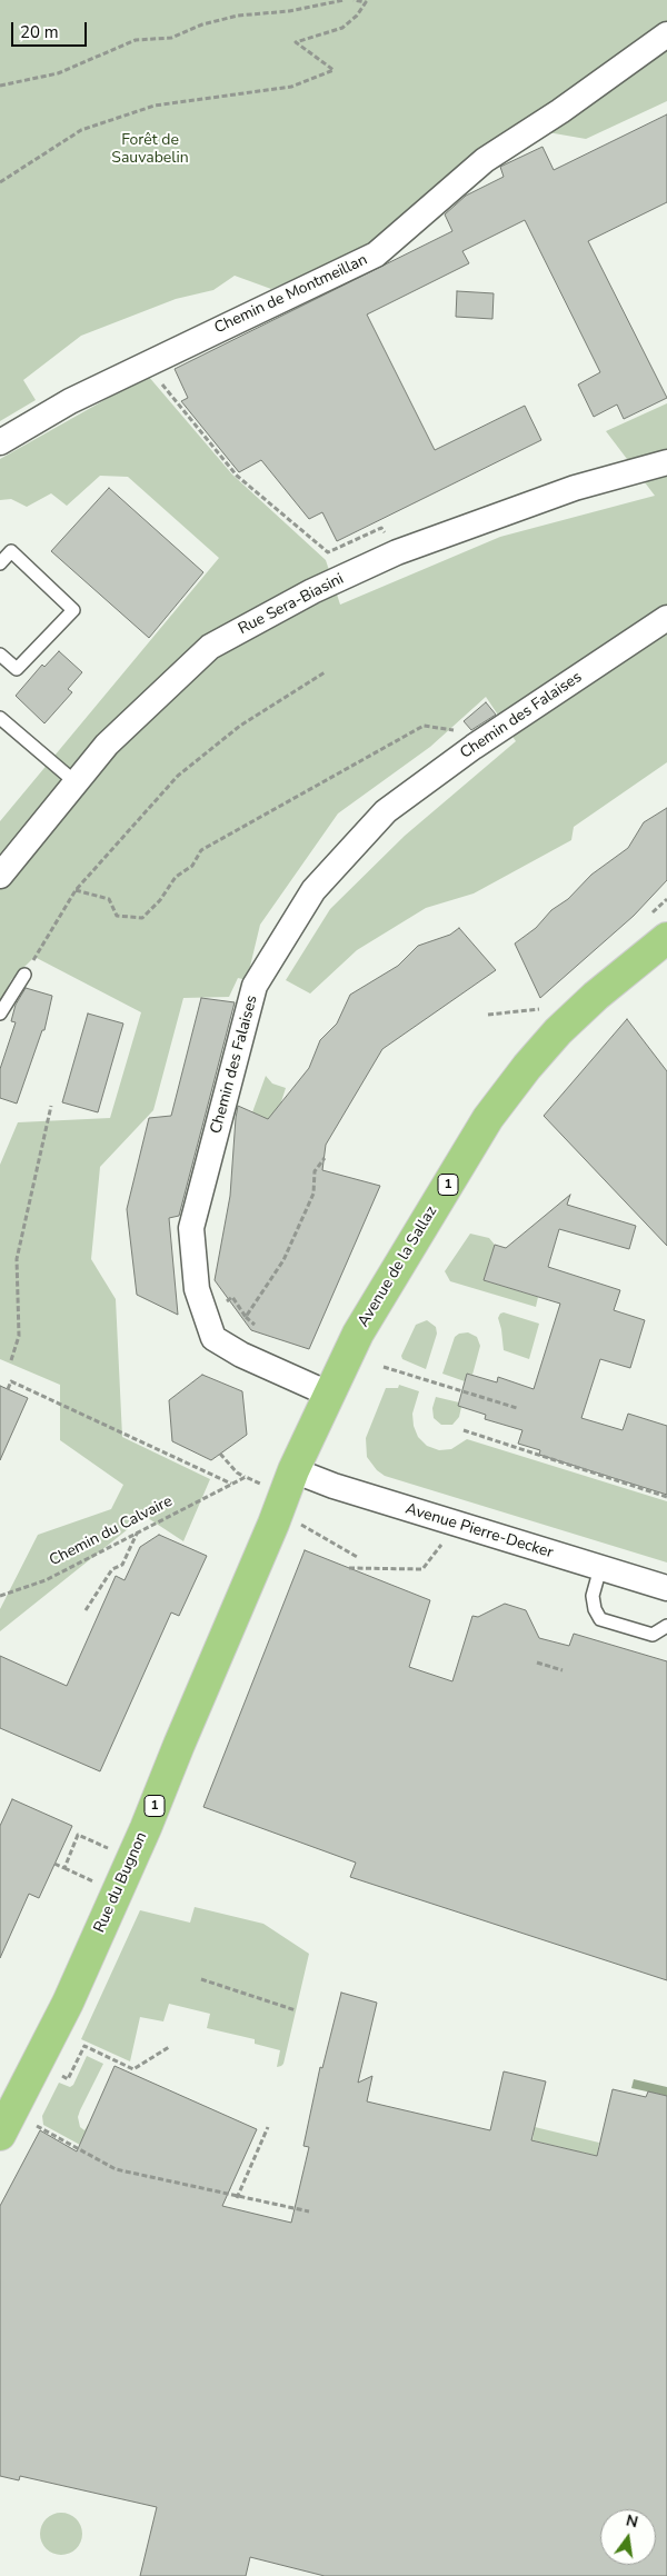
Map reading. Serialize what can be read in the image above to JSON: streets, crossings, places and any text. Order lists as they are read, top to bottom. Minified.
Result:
{"streets":{"main road":["1","Avenue de la Sallaz","Rue du Bugnon"],"street":["Chemin de Montmeillan","Rue Sera-Biasini","Chemin des Falaises","Avenue Pierre-Decker"],"path":["Chemin du Calvaire"]},"crossings":[["Chemin des Falaises","Avenue de la Sallaz"],["Avenue de la Sallaz","Avenue Pierre-Decker"],["Avenue de la Sallaz","Rue du Bugnon"],["Avenue Pierre-Decker","Rue du Bugnon"]],"parks":["Forêt de Sauvabelin"],"scale_bar":"20 m","north":"top"}
